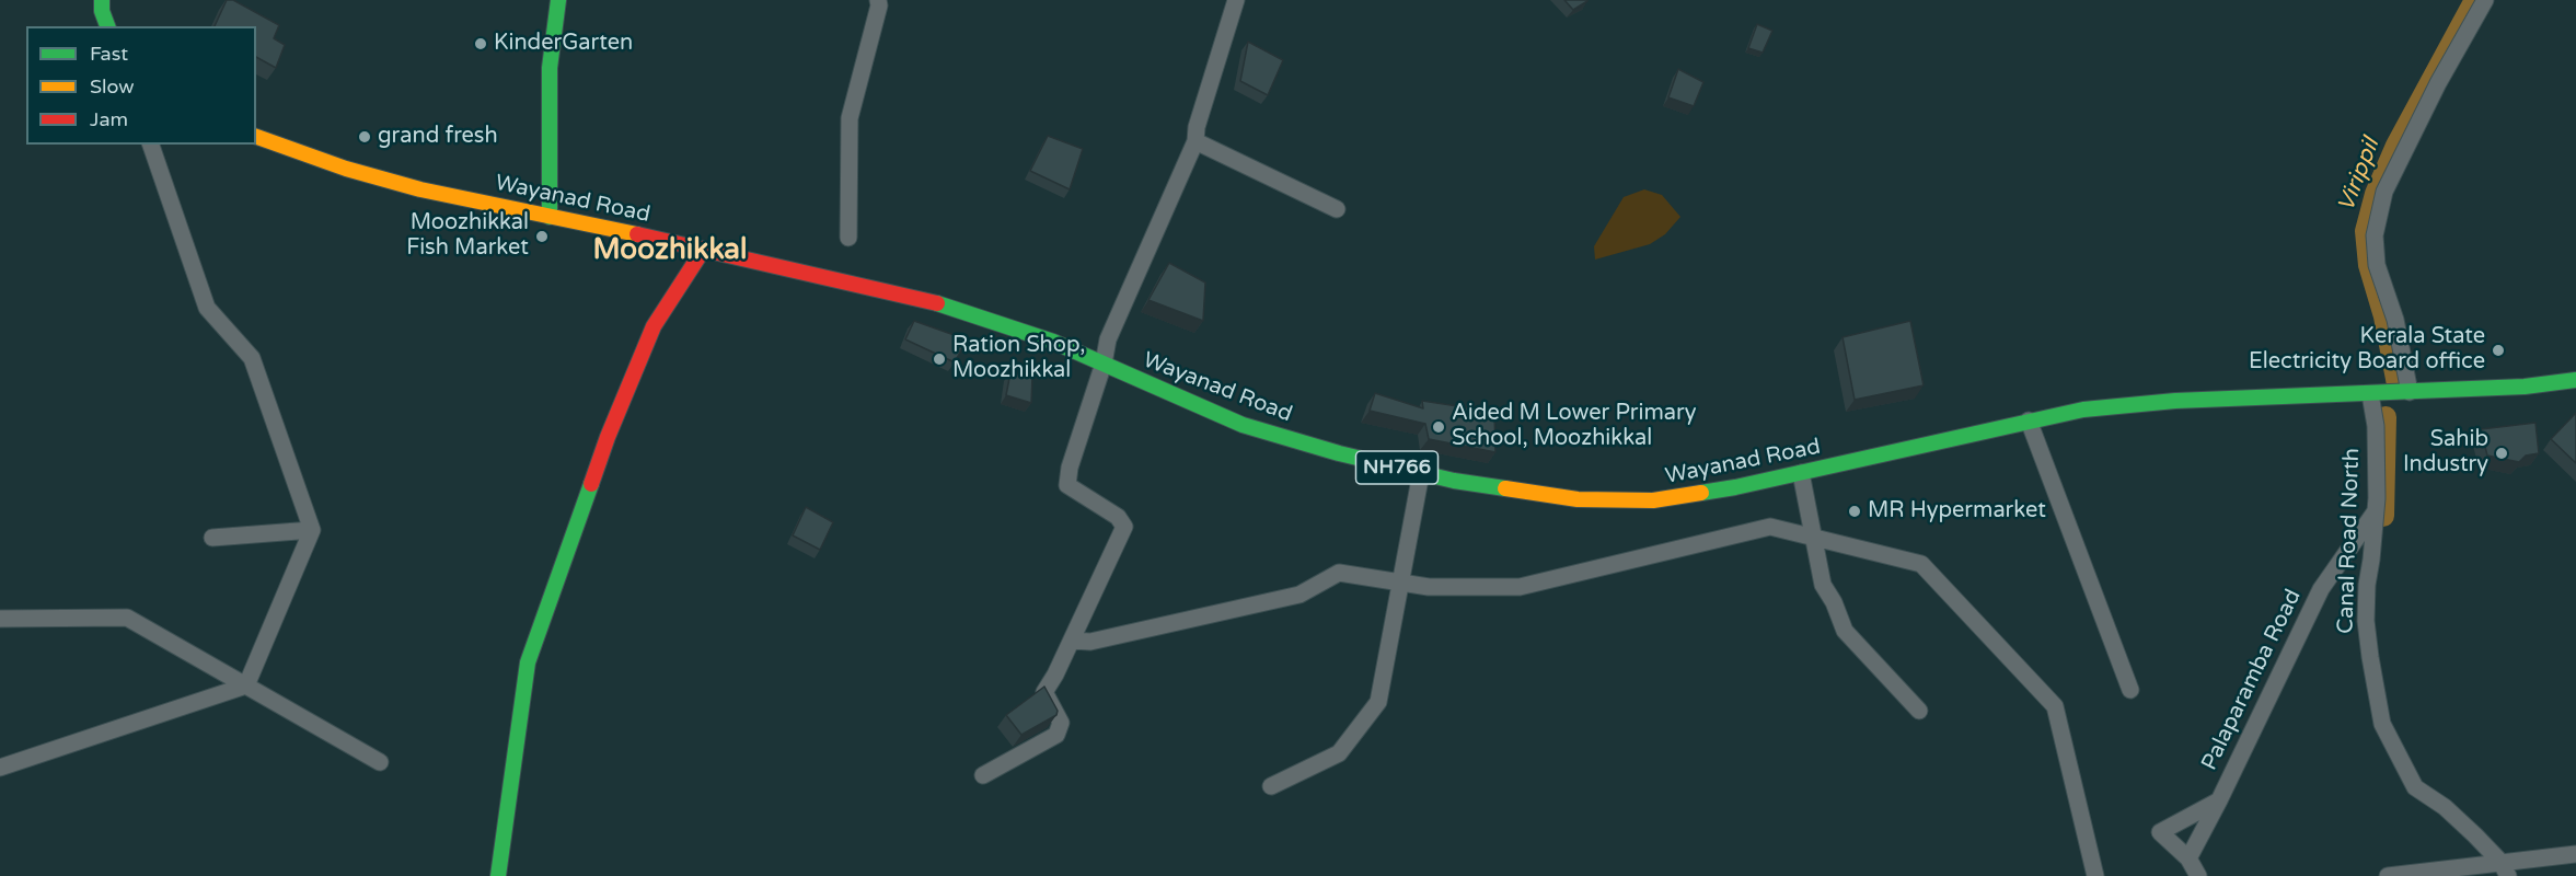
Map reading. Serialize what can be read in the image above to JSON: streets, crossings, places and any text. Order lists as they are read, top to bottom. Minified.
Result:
{"streets":{"main road":["Wayanad Road","NH766"],"street":["Canal Road North","Palaparamba Road"]},"crossings":[["Wayanad Road","Canal Road North"],["Canal Road North","Palaparamba Road"]],"districts":["Moozhikkal"],"water":["Virippil"],"places":["KinderGarten","grand fresh","Moozhikkal Fish Market","Kerala State Electricity Board office","Ration Shop, Moozhikkal","Aided M Lower Primary School, Moozhikkal","Sahib Industry","MR Hypermarket"],"legend":["Fast","Slow","Jam"]}
